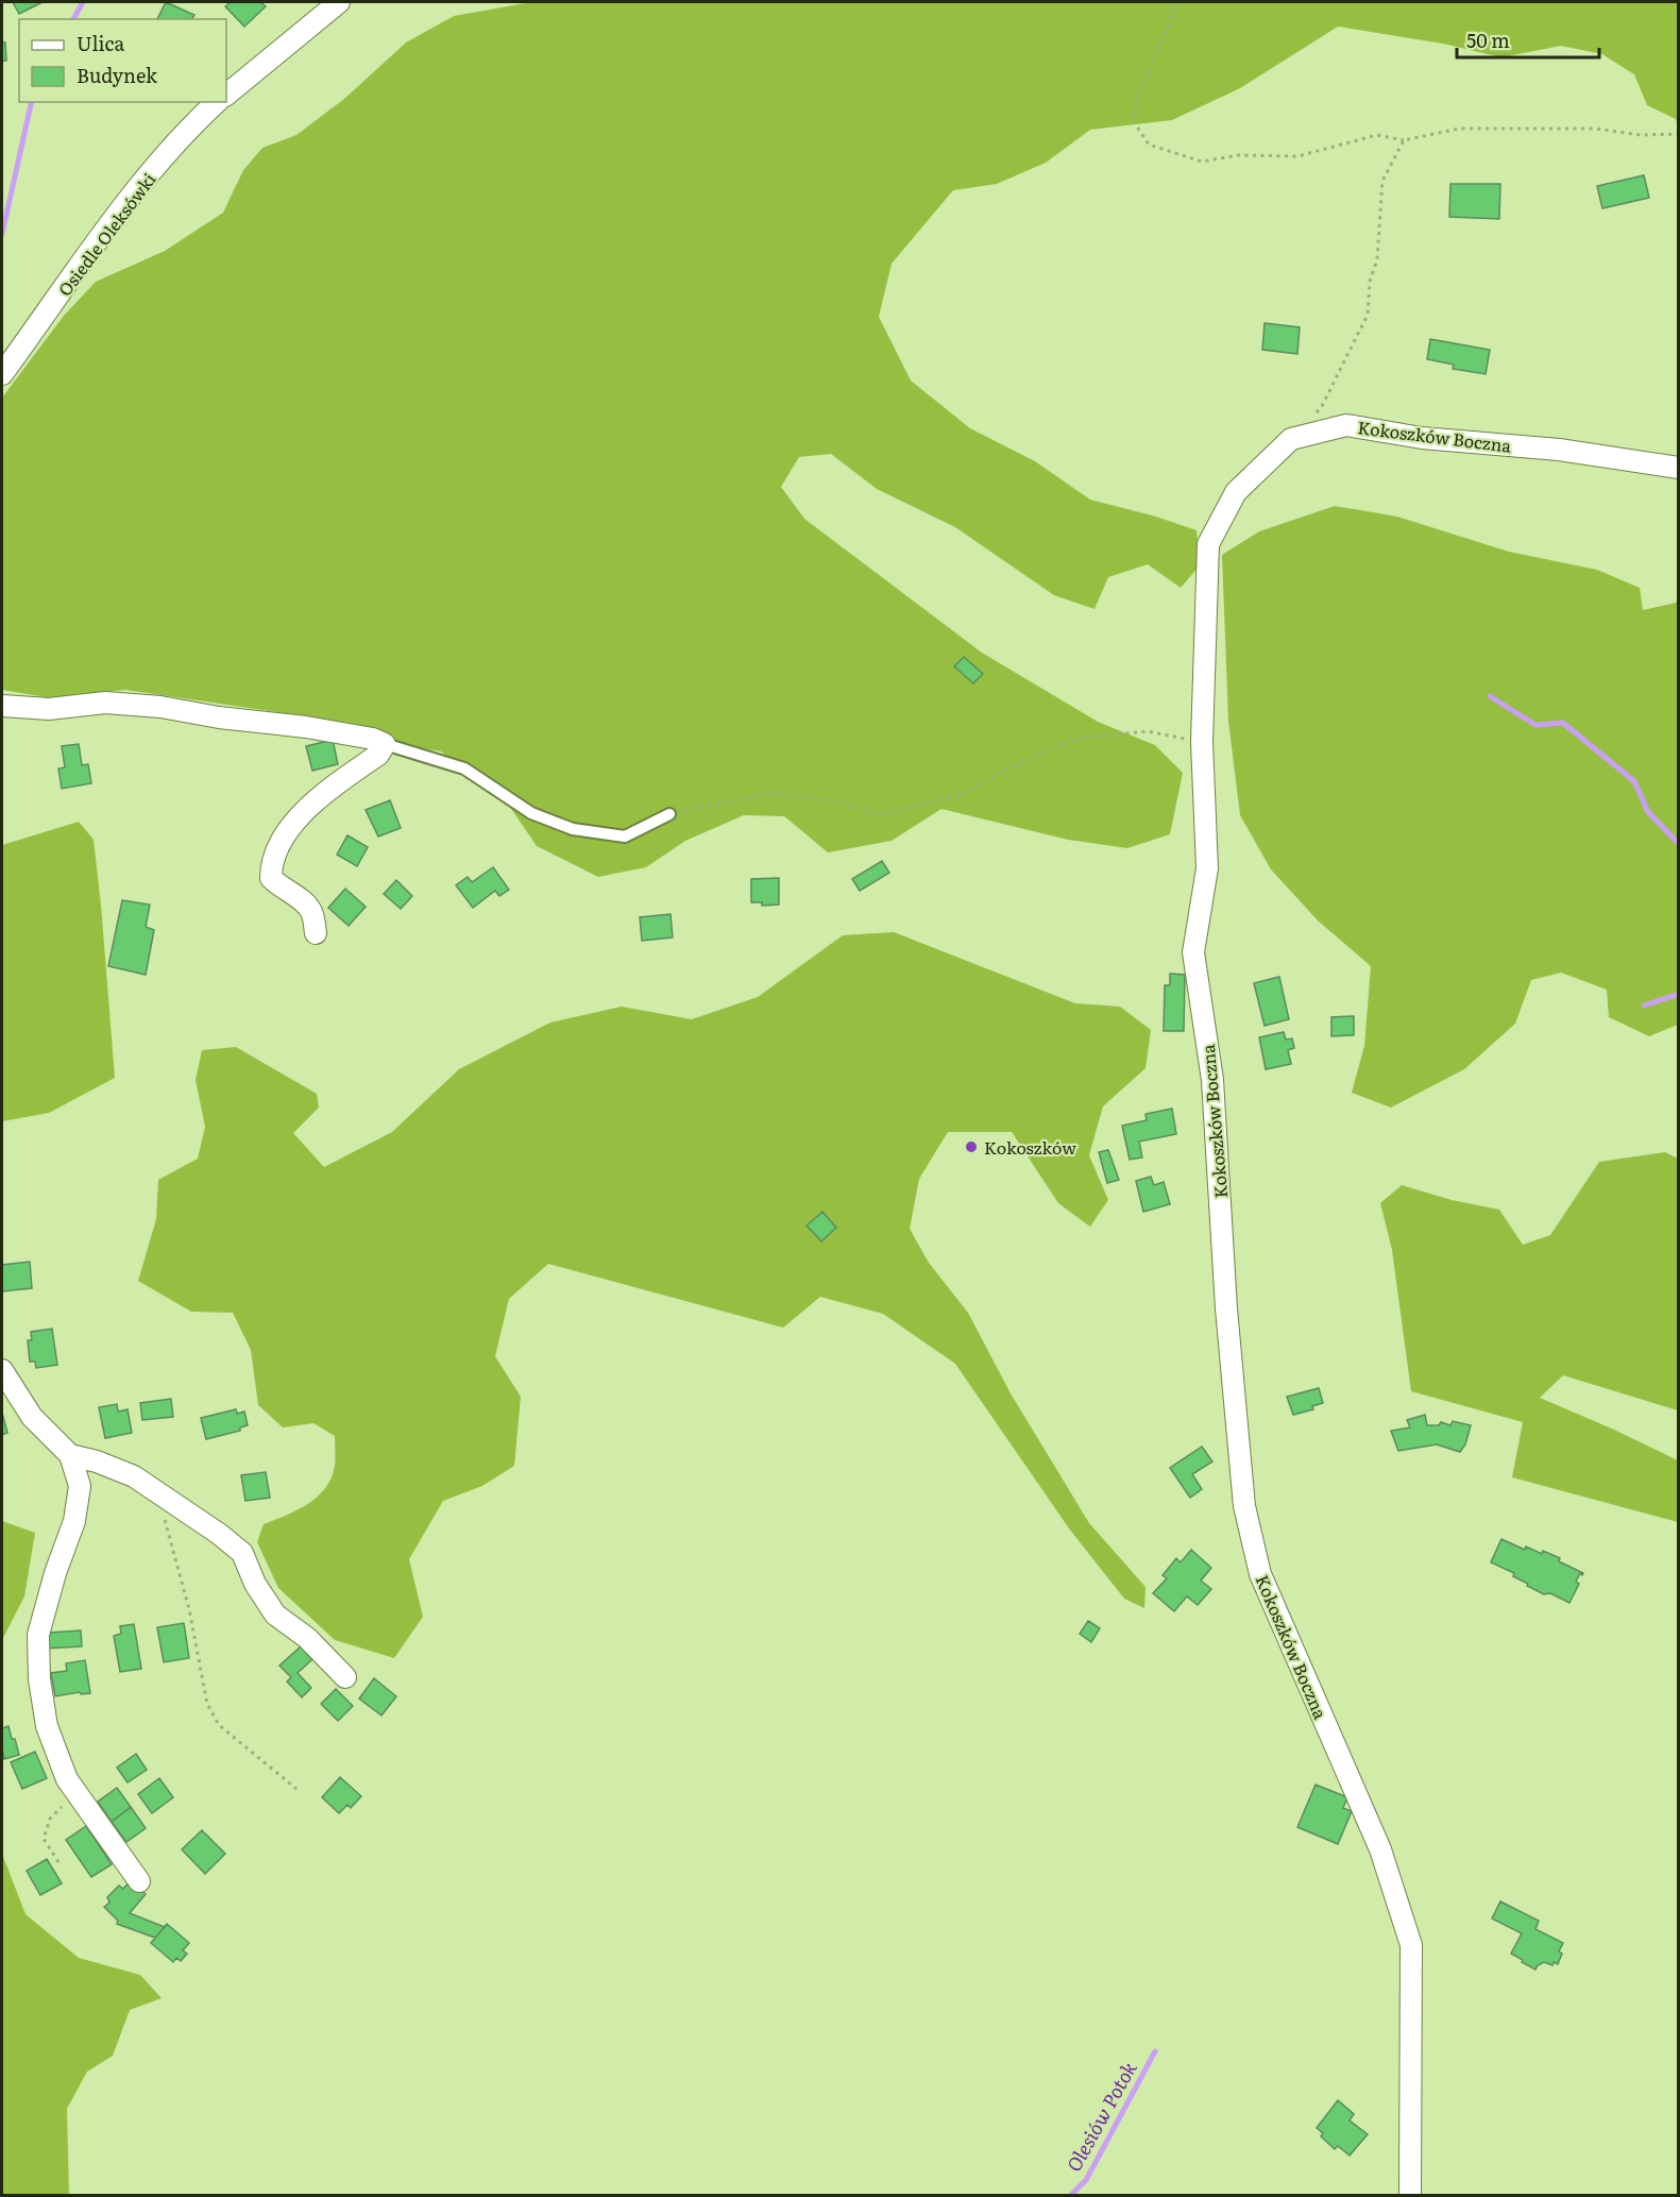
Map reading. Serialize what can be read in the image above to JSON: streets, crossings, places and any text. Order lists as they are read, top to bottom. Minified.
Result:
{"streets":{"street":["Osiedle Oleksówki","Kokoszków Boczna"]},"water":["Olesiów Potok"],"places":["Kokoszków"],"legend":["Ulica","Budynek"],"scale_bar":"50 m"}
